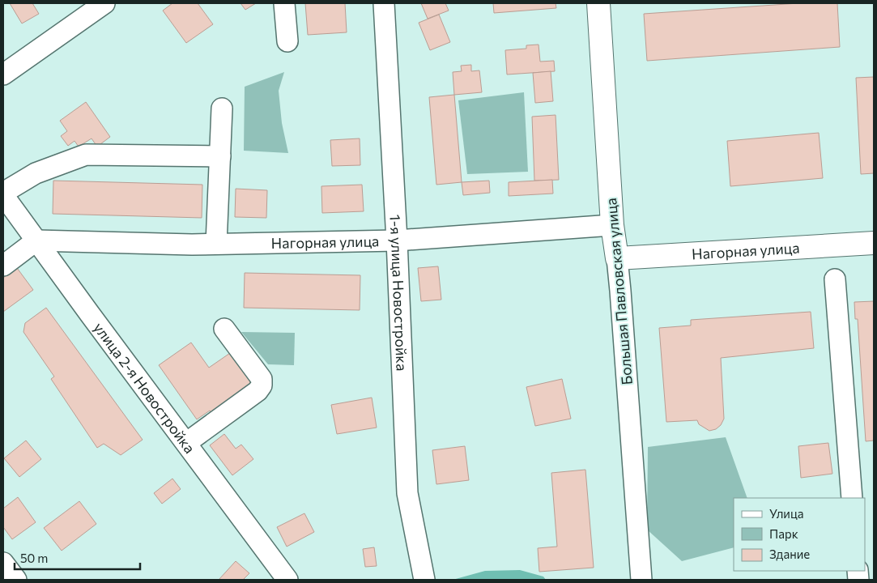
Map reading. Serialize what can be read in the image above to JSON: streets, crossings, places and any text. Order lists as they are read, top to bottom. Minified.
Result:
{"streets":{"main road":["Нагорная улица","Большая Павловская улица"],"street":["1-я улица Новостройка","улица 2-я Новостройка"]},"crossings":[["Нагорная улица","Большая Павловская улица"],["Нагорная улица","1-я улица Новостройка"],["Нагорная улица","улица 2-я Новостройка"]],"legend":["Улица","Парк","Здание"],"scale_bar":"50 m"}
